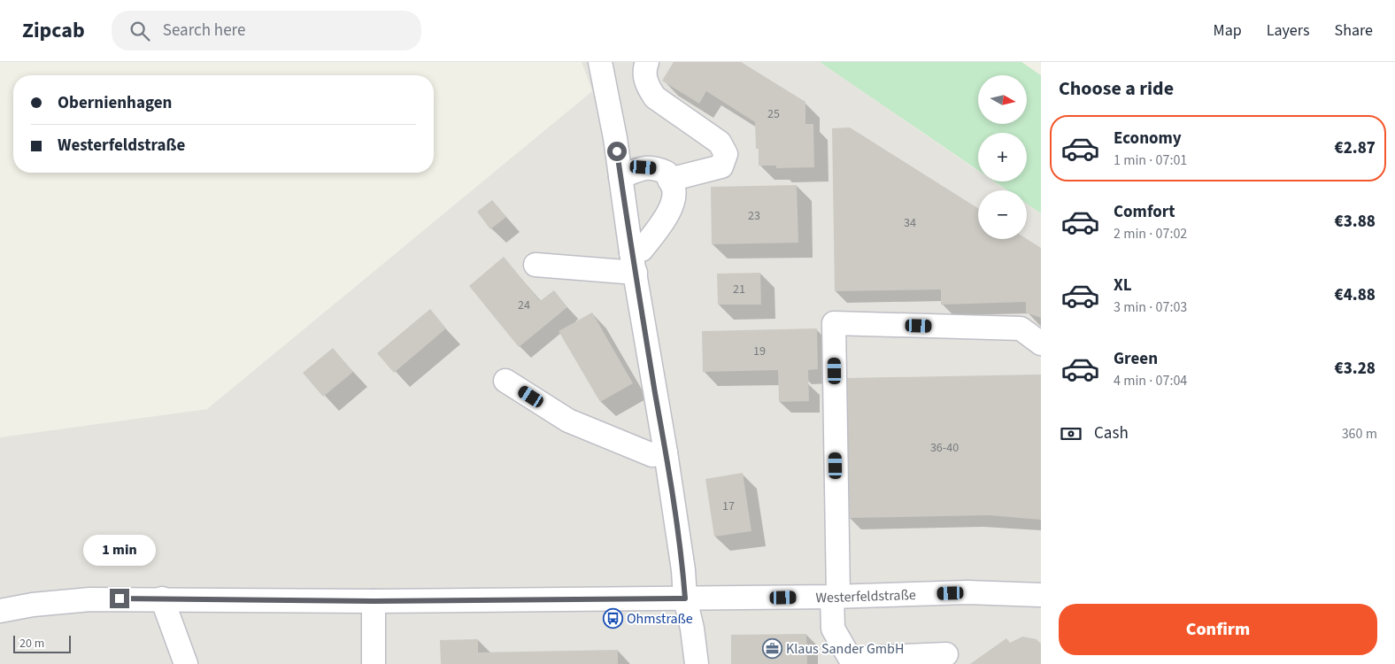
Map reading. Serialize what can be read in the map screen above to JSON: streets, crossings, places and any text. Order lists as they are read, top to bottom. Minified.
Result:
{"streets":{"street":["Westerfeldstraße"]},"places":{"bus stop":["Ohmstraße"],"office":["Klaus Sander GmbH"]},"house_numbers":["25","23","34","21","24","19","36-40","17"],"scale_bar":"20 m","north":"right","page":{"header":"Zipcab","search":"Search here","nav":["Map","Layers","Share"],"heading":"Choose a ride","map_buttons":["+","−"],"banner":["Obernienhagen","Westerfeldstraße"],"list":[{"name":"Economy","note":"1 min · 07:01","value":"€2.87"},{"name":"Comfort","note":"2 min · 07:02","value":"€3.88"},{"name":"XL","note":"3 min · 07:03","value":"€4.88"},{"name":"Green","note":"4 min · 07:04","value":"€3.28"}],"pay":["Cash","360 m"],"bubble":"1 min","buttons":"Confirm","scale":"20 m"}}
